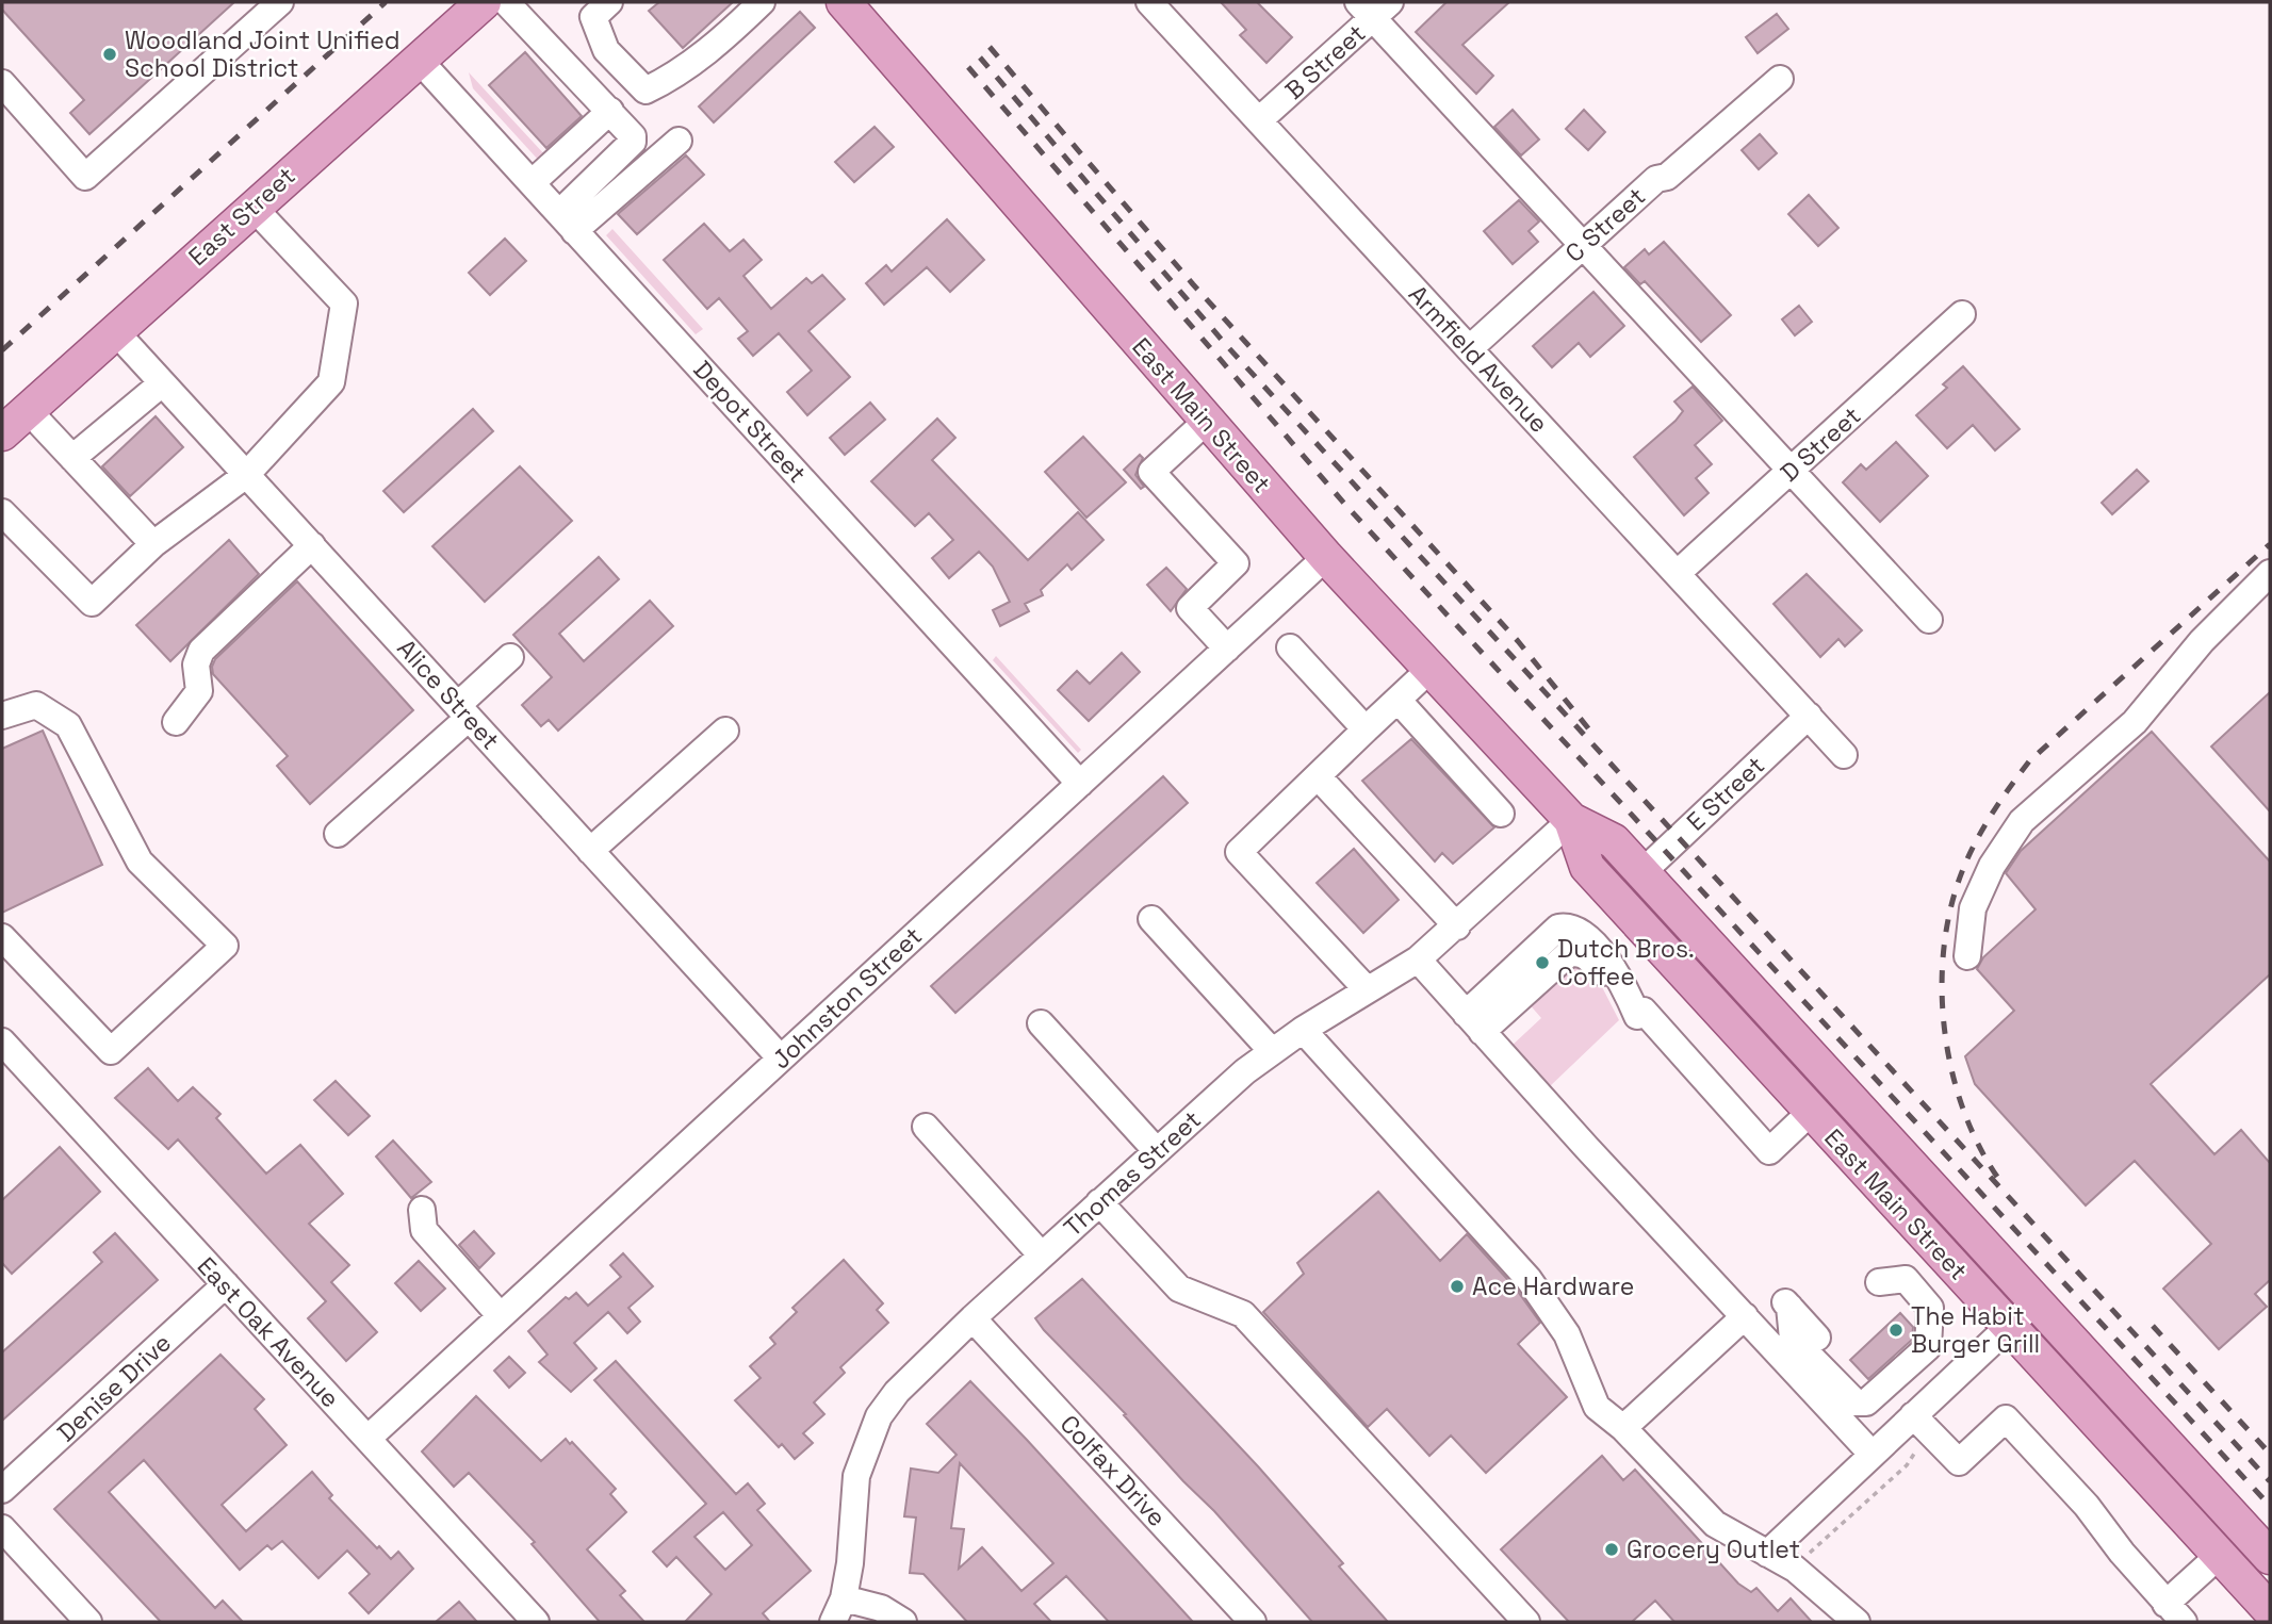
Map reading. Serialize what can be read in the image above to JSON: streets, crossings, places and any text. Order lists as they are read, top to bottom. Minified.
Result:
{"streets":{"main road":["East Street","East Main Street"],"street":["B Street","C Street","Armfield Avenue","Depot Street","D Street","Alice Street","E Street","Johnston Street","Thomas Street","East Oak Avenue","Denise Drive","Colfax Drive"]},"crossings":[["B Street","Armfield Avenue"],["East Street","Depot Street"],["East Street","Alice Street"],["C Street","Armfield Avenue"],["Armfield Avenue","D Street"],["Armfield Avenue","E Street"],["East Main Street","E Street"],["East Main Street","Johnston Street"],["East Main Street","Thomas Street"],["Depot Street","Johnston Street"],["Alice Street","Johnston Street"],["Johnston Street","East Oak Avenue"],["Thomas Street","Colfax Drive"],["East Oak Avenue","Denise Drive"]],"places":["Woodland Joint Unified School District","Dutch Bros. Coffee","Ace Hardware","The Habit Burger Grill","Grocery Outlet"]}
